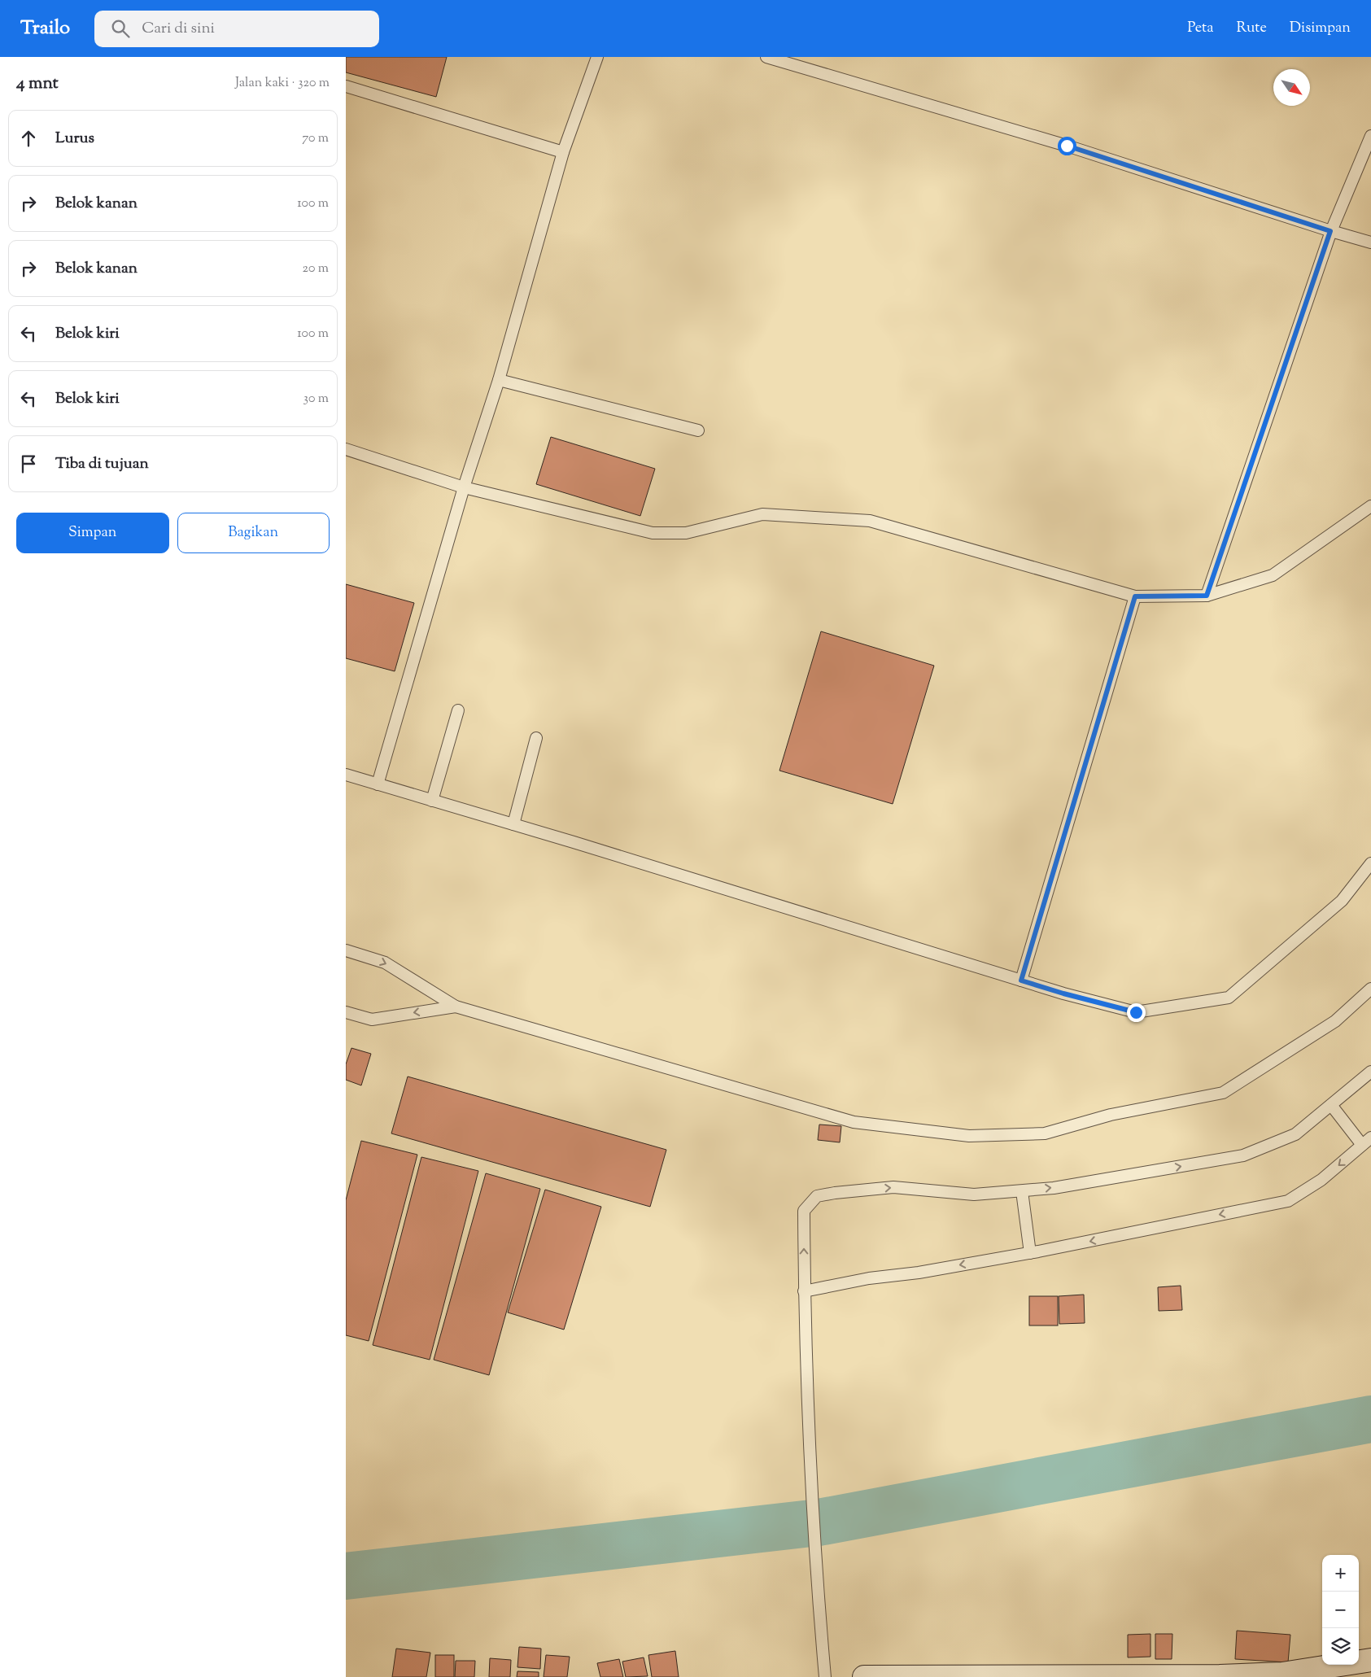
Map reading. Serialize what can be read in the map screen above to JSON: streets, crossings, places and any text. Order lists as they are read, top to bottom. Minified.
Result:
{"north":"bottom right","page":{"header":"Trailo","search":"Cari di sini","nav":["Peta","Rute","Disimpan"],"heading":["4 mnt","Jalan kaki · 320 m"],"list":[["Lurus","70 m"],["Belok kanan","100 m"],["Belok kanan","20 m"],["Belok kiri","100 m"],["Belok kiri","30 m"],"Tiba di tujuan"],"buttons":["Simpan","Bagikan"],"map_buttons":["+","−"]}}
